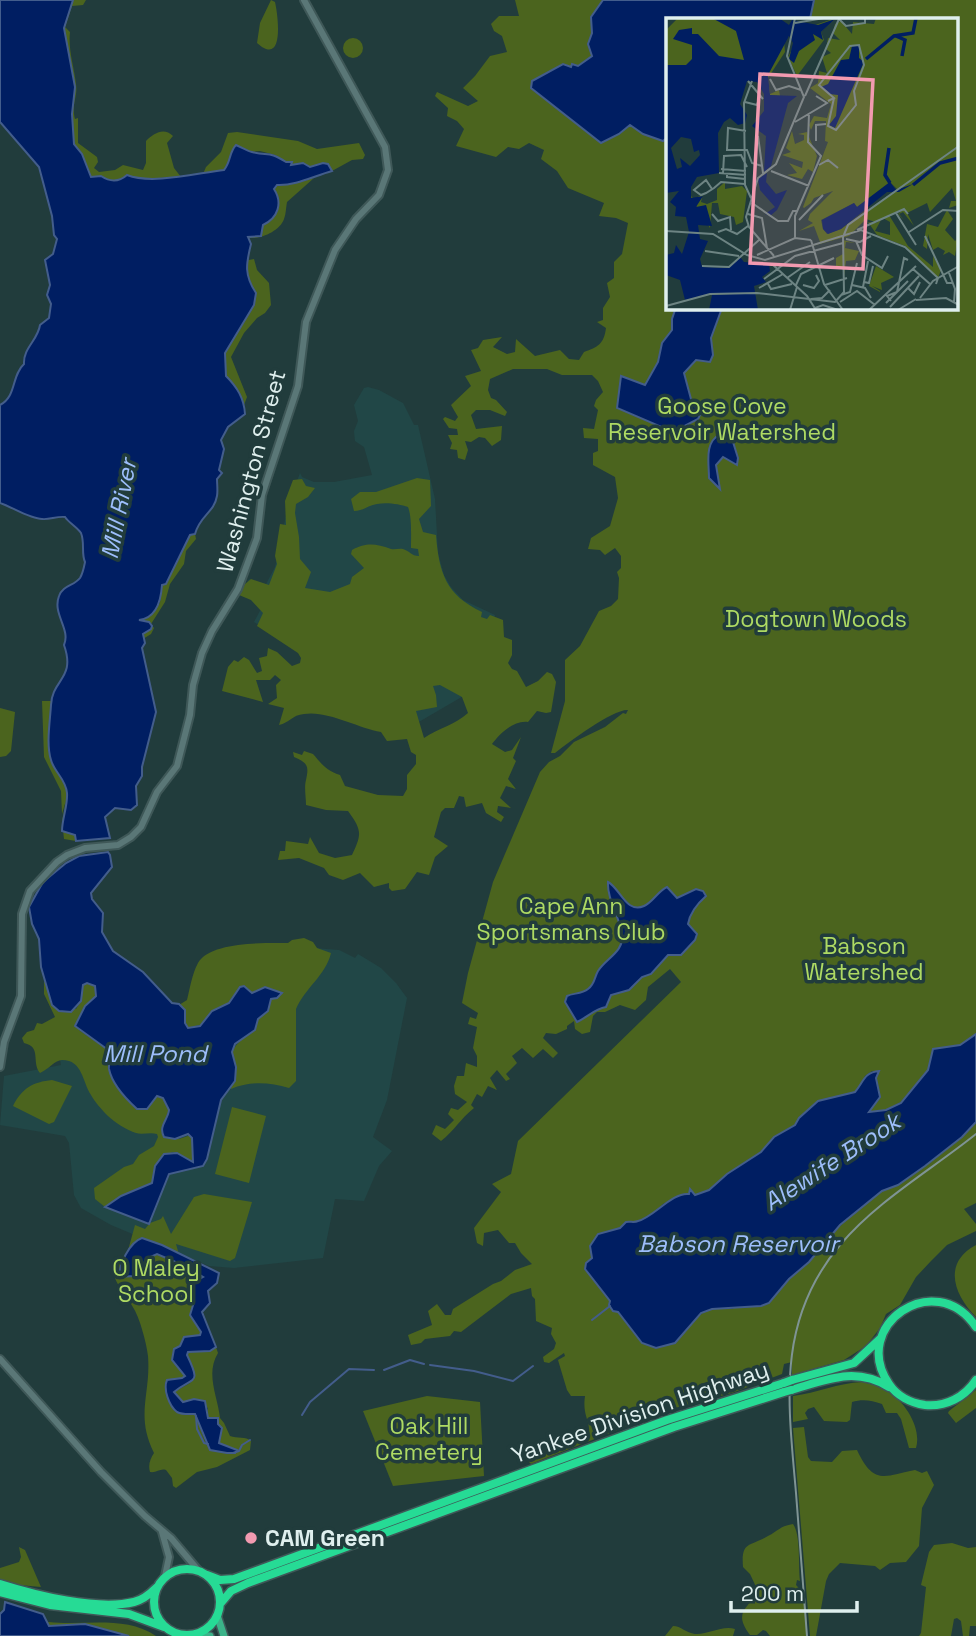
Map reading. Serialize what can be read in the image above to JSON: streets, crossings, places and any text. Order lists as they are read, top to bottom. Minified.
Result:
{"streets":{"highway":["Yankee Division Highway"],"main road":["Washington Street"]},"water":["Mill River","Mill Pond","Alewife Brook","Babson Reservoir"],"parks":["Goose Cove Reservoir Watershed","Dogtown Woods","Cape Ann Sportsmans Club","Babson Watershed","O Maley School","Oak Hill Cemetery"],"places":["CAM Green"],"scale_bar":"200 m"}
